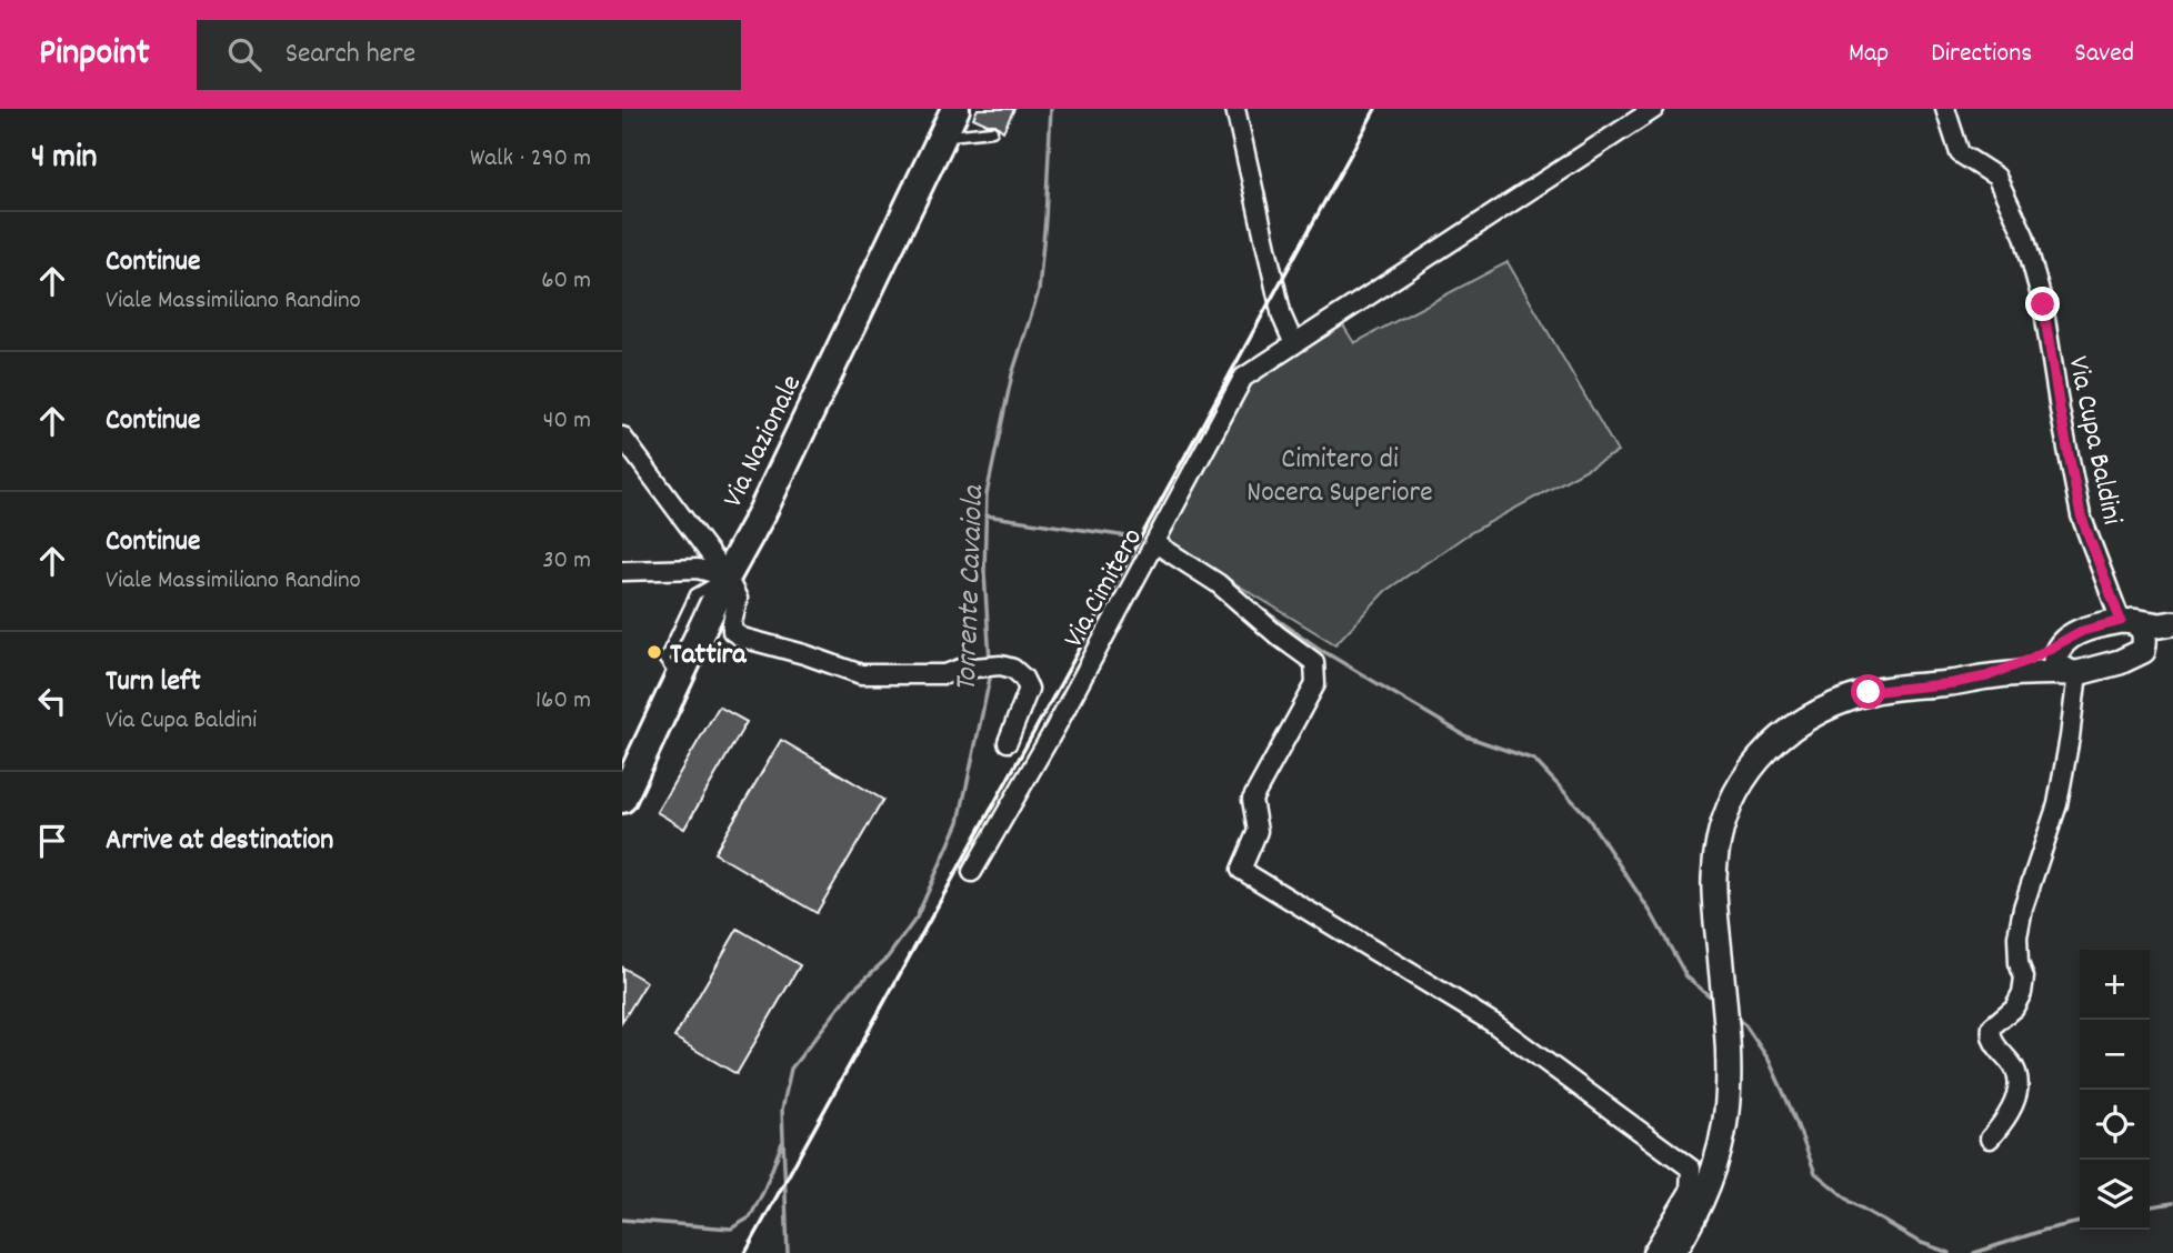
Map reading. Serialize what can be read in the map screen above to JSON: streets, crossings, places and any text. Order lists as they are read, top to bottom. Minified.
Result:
{"streets":{"main road":["Via Nazionale"],"street":["Via Cupa Baldini","Via Cimitero"]},"water":["Torrente Cavaiola"],"parks":["Cimitero di Nocera Superiore"],"places":["Tattira"],"page":{"header":"Pinpoint","search":"Search here","nav":["Map","Directions","Saved"],"heading":["4 min","Walk · 290 m"],"list":[["Continue","Viale Massimiliano Randino","60 m"],["Continue","40 m"],["Continue","Viale Massimiliano Randino","30 m"],["Turn left","Via Cupa Baldini","160 m"],"Arrive at destination"],"map_buttons":["+","−"]}}
